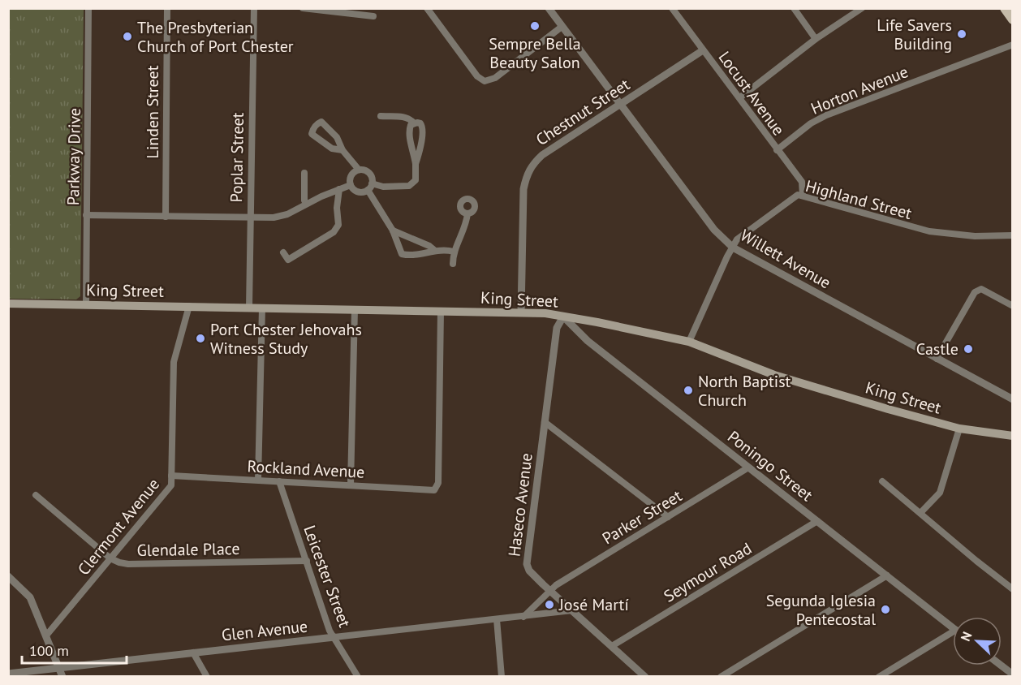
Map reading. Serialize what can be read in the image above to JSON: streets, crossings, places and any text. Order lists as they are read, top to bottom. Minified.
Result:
{"streets":{"main road":["King Street"],"street":["Horton Avenue","Locust Avenue","Linden Street","Chestnut Street","Parkway Drive","Poplar Street","Highland Street","Willett Avenue","Poningo Street","Rockland Avenue","Haseco Avenue","Parker Street","Clermont Avenue","Glendale Place","Seymour Road","Leicester Street","Glen Avenue"]},"crossings":[["Horton Avenue","Locust Avenue"],["Locust Avenue","Chestnut Street"],["Locust Avenue","Highland Street"],["Chestnut Street","Willett Avenue"],["Chestnut Street","King Street"],["Parkway Drive","King Street"],["Poplar Street","King Street"],["Highland Street","Willett Avenue"],["Highland Street","King Street"],["King Street","Poningo Street"],["King Street","Rockland Avenue"],["King Street","Haseco Avenue"],["King Street","Clermont Avenue"],["Poningo Street","Haseco Avenue"],["Poningo Street","Parker Street"],["Poningo Street","Seymour Road"],["Rockland Avenue","Clermont Avenue"],["Rockland Avenue","Leicester Street"],["Haseco Avenue","Parker Street"],["Haseco Avenue","Seymour Road"],["Haseco Avenue","Glen Avenue"],["Clermont Avenue","Glendale Place"],["Glendale Place","Leicester Street"],["Leicester Street","Glen Avenue"]],"places":["Sempre Bella Beauty Salon","Life Savers Building","The Presbyterian Church of Port Chester","Port Chester Jehovahs Witness Study","Castle","North Baptist Church","José Martí","Segunda Iglesia Pentecostal"],"scale_bar":"100 m","north":"top left"}
